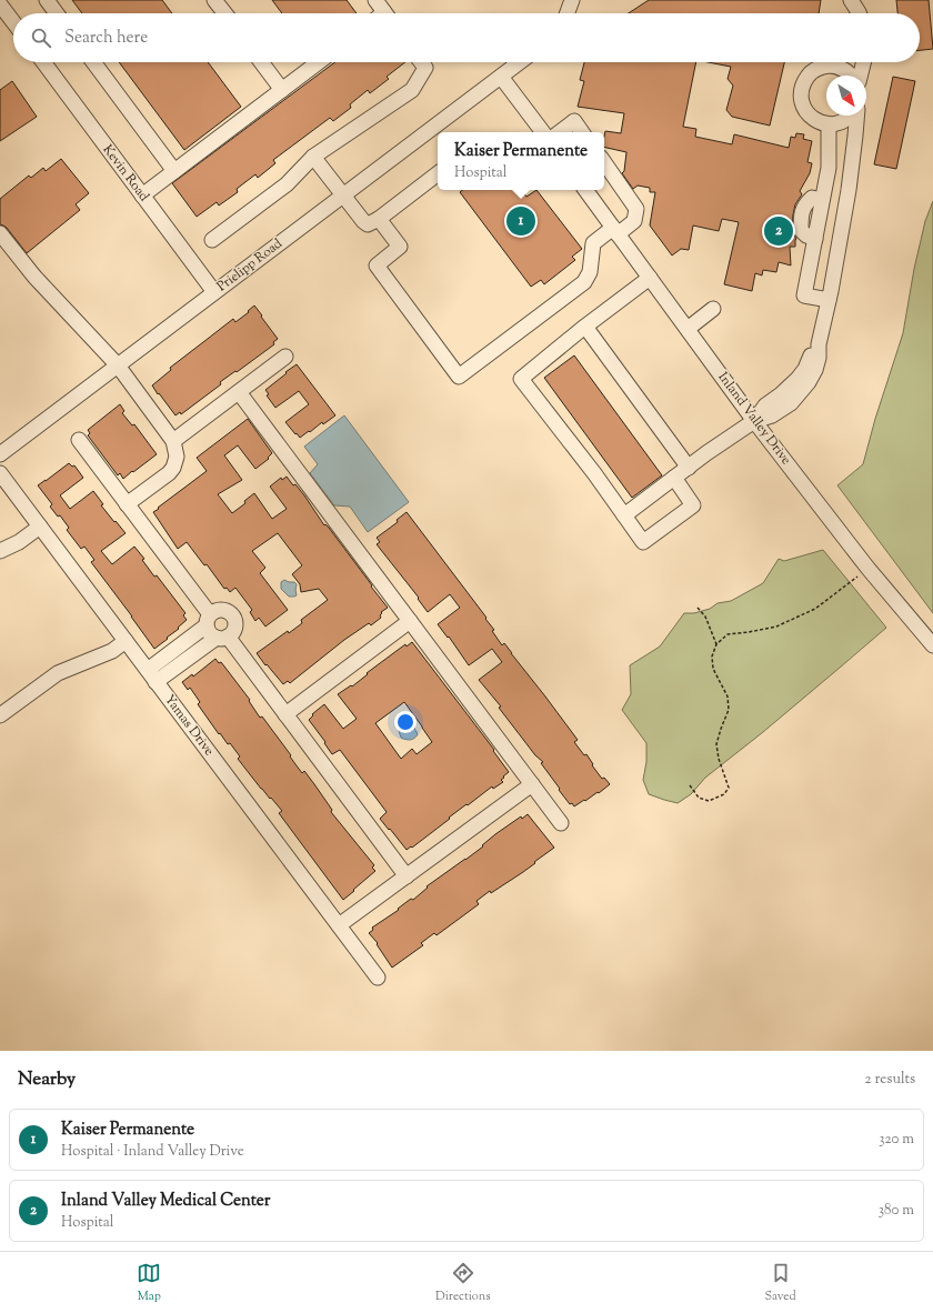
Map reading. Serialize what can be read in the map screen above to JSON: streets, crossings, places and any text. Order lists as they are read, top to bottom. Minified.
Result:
{"streets":{"street":["Kevin Road","Prielipp Road","Inland Valley Drive","Yamas Drive"]},"crossings":[["Kevin Road","Prielipp Road"]],"north":"bottom right","page":{"search":"Search here","popup":["Kaiser Permanente","Hospital"],"pins":["1","2"],"heading":["Nearby","2 results"],"list":[{"mark":"1","name":"Kaiser Permanente","note":"Hospital · Inland Valley Drive","value":"320 m"},{"mark":"2","name":"Inland Valley Medical Center","note":"Hospital","value":"380 m"}],"nav":["Map","Directions","Saved"]}}
